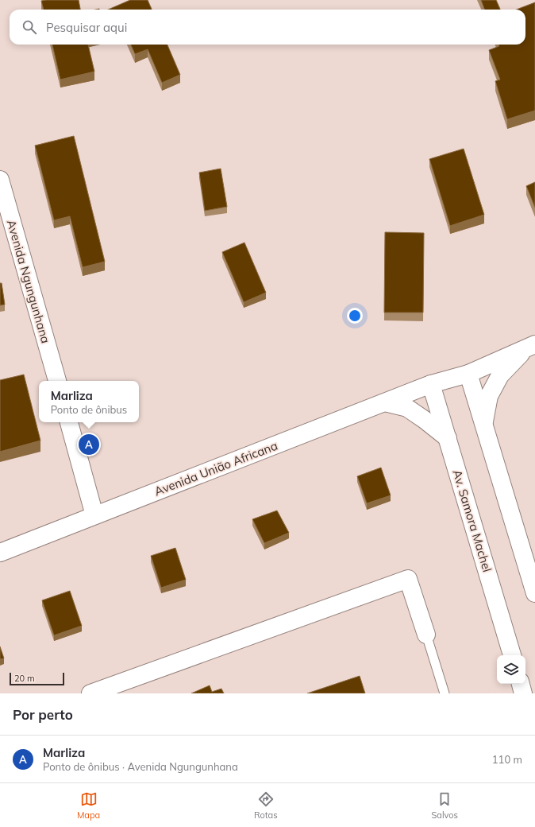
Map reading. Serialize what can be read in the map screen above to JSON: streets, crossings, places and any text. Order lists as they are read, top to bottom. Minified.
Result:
{"streets":{"main road":["Avenida Ngungunhana","Avenida União Africana","Av. Samora Machel"]},"crossings":[["Avenida União Africana","Av. Samora Machel"]],"scale_bar":"20 m","page":{"search":"Pesquisar aqui","popup":["Marliza","Ponto de ônibus"],"pins":"A","scale":"20 m","heading":"Por perto","list":[{"mark":"A","name":"Marliza","note":"Ponto de ônibus · Avenida Ngungunhana","value":"110 m"}],"nav":["Mapa","Rotas","Salvos"]}}
